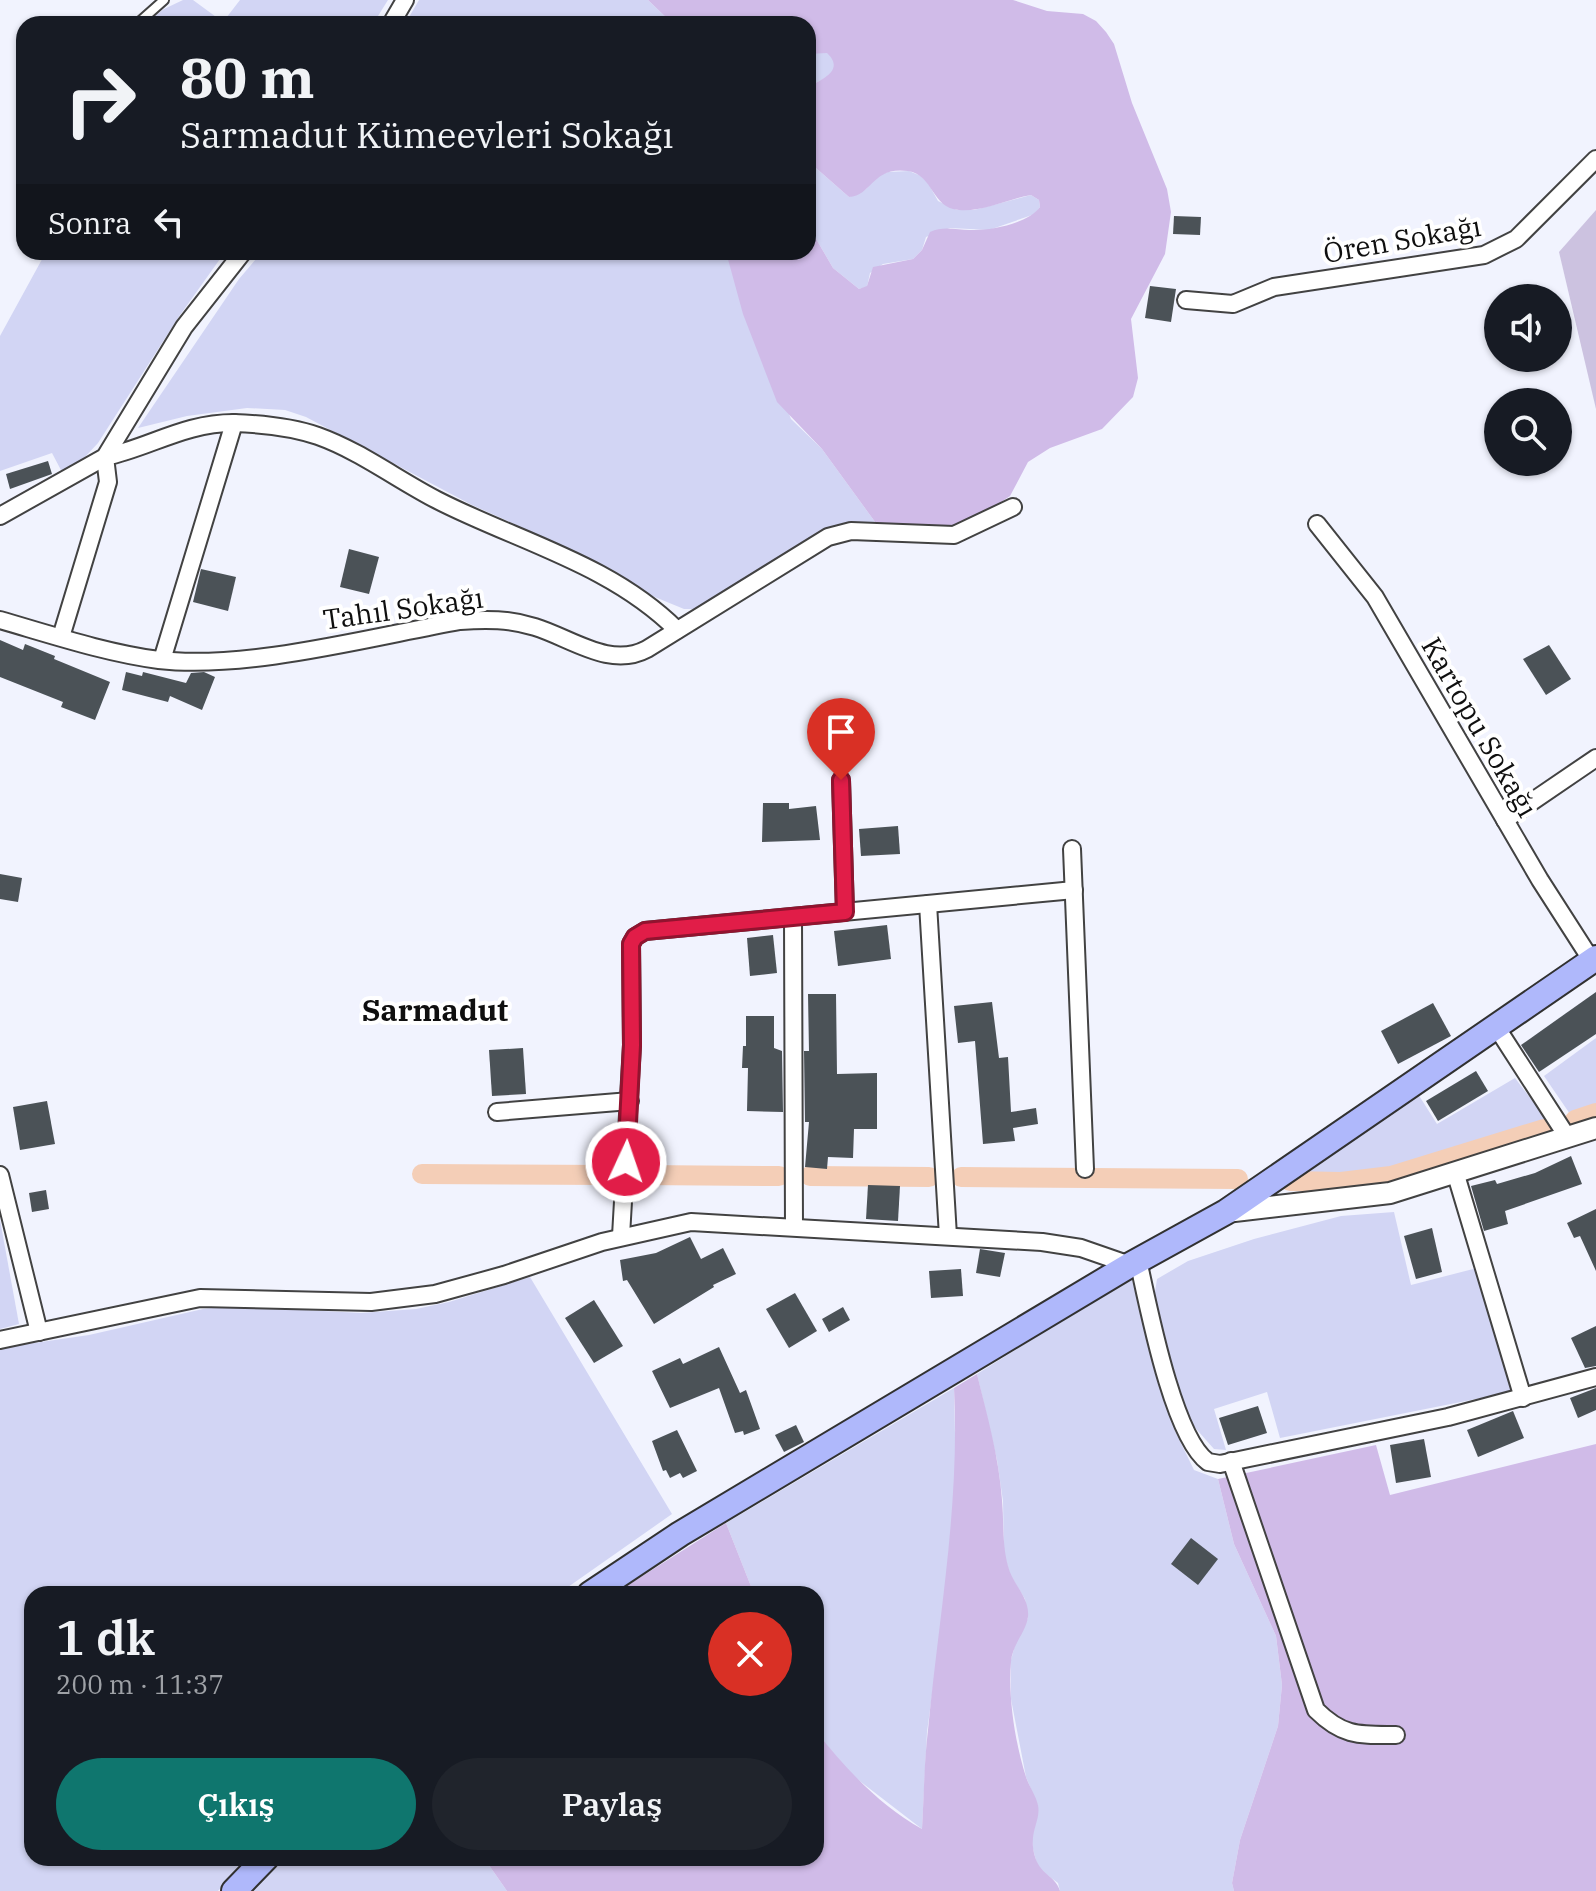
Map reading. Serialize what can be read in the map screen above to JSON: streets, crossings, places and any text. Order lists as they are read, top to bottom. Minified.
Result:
{"streets":{"street":["Ören Sokağı","Tahıl Sokağı","Kartopu Sokağı"]},"districts":["Sarmadut"],"page":{"turn":["80 m","Sarmadut Kümeevleri Sokağı"],"then":"Sonra","heading":["1 dk","200 m · 11:37"],"buttons":["Çıkış","Paylaş"]}}
